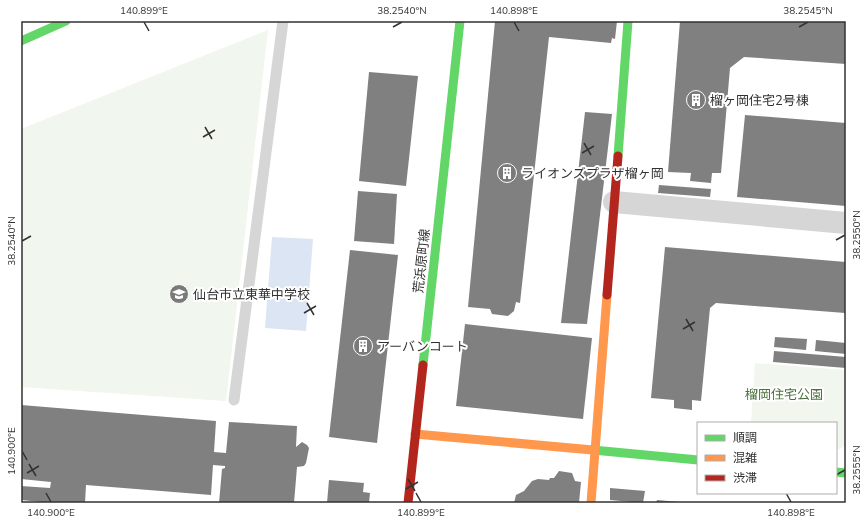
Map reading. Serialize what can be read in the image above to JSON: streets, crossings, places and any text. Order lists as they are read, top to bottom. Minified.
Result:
{"streets":{"street":["荒浜原町線"]},"parks":["榴岡住宅公園"],"places":{"building":["榴ヶ岡住宅2号棟","ライオンズプラザ榴ヶ岡","アーバンコート"],"school or university":["仙台市立東華中学校"]},"legend":["順調","混雑","渋滞"],"coordinates":["140.899°E","38.2540°N","140.898°E","38.2545°N","38.2550°N","140.900°E","38.2555°N"]}
